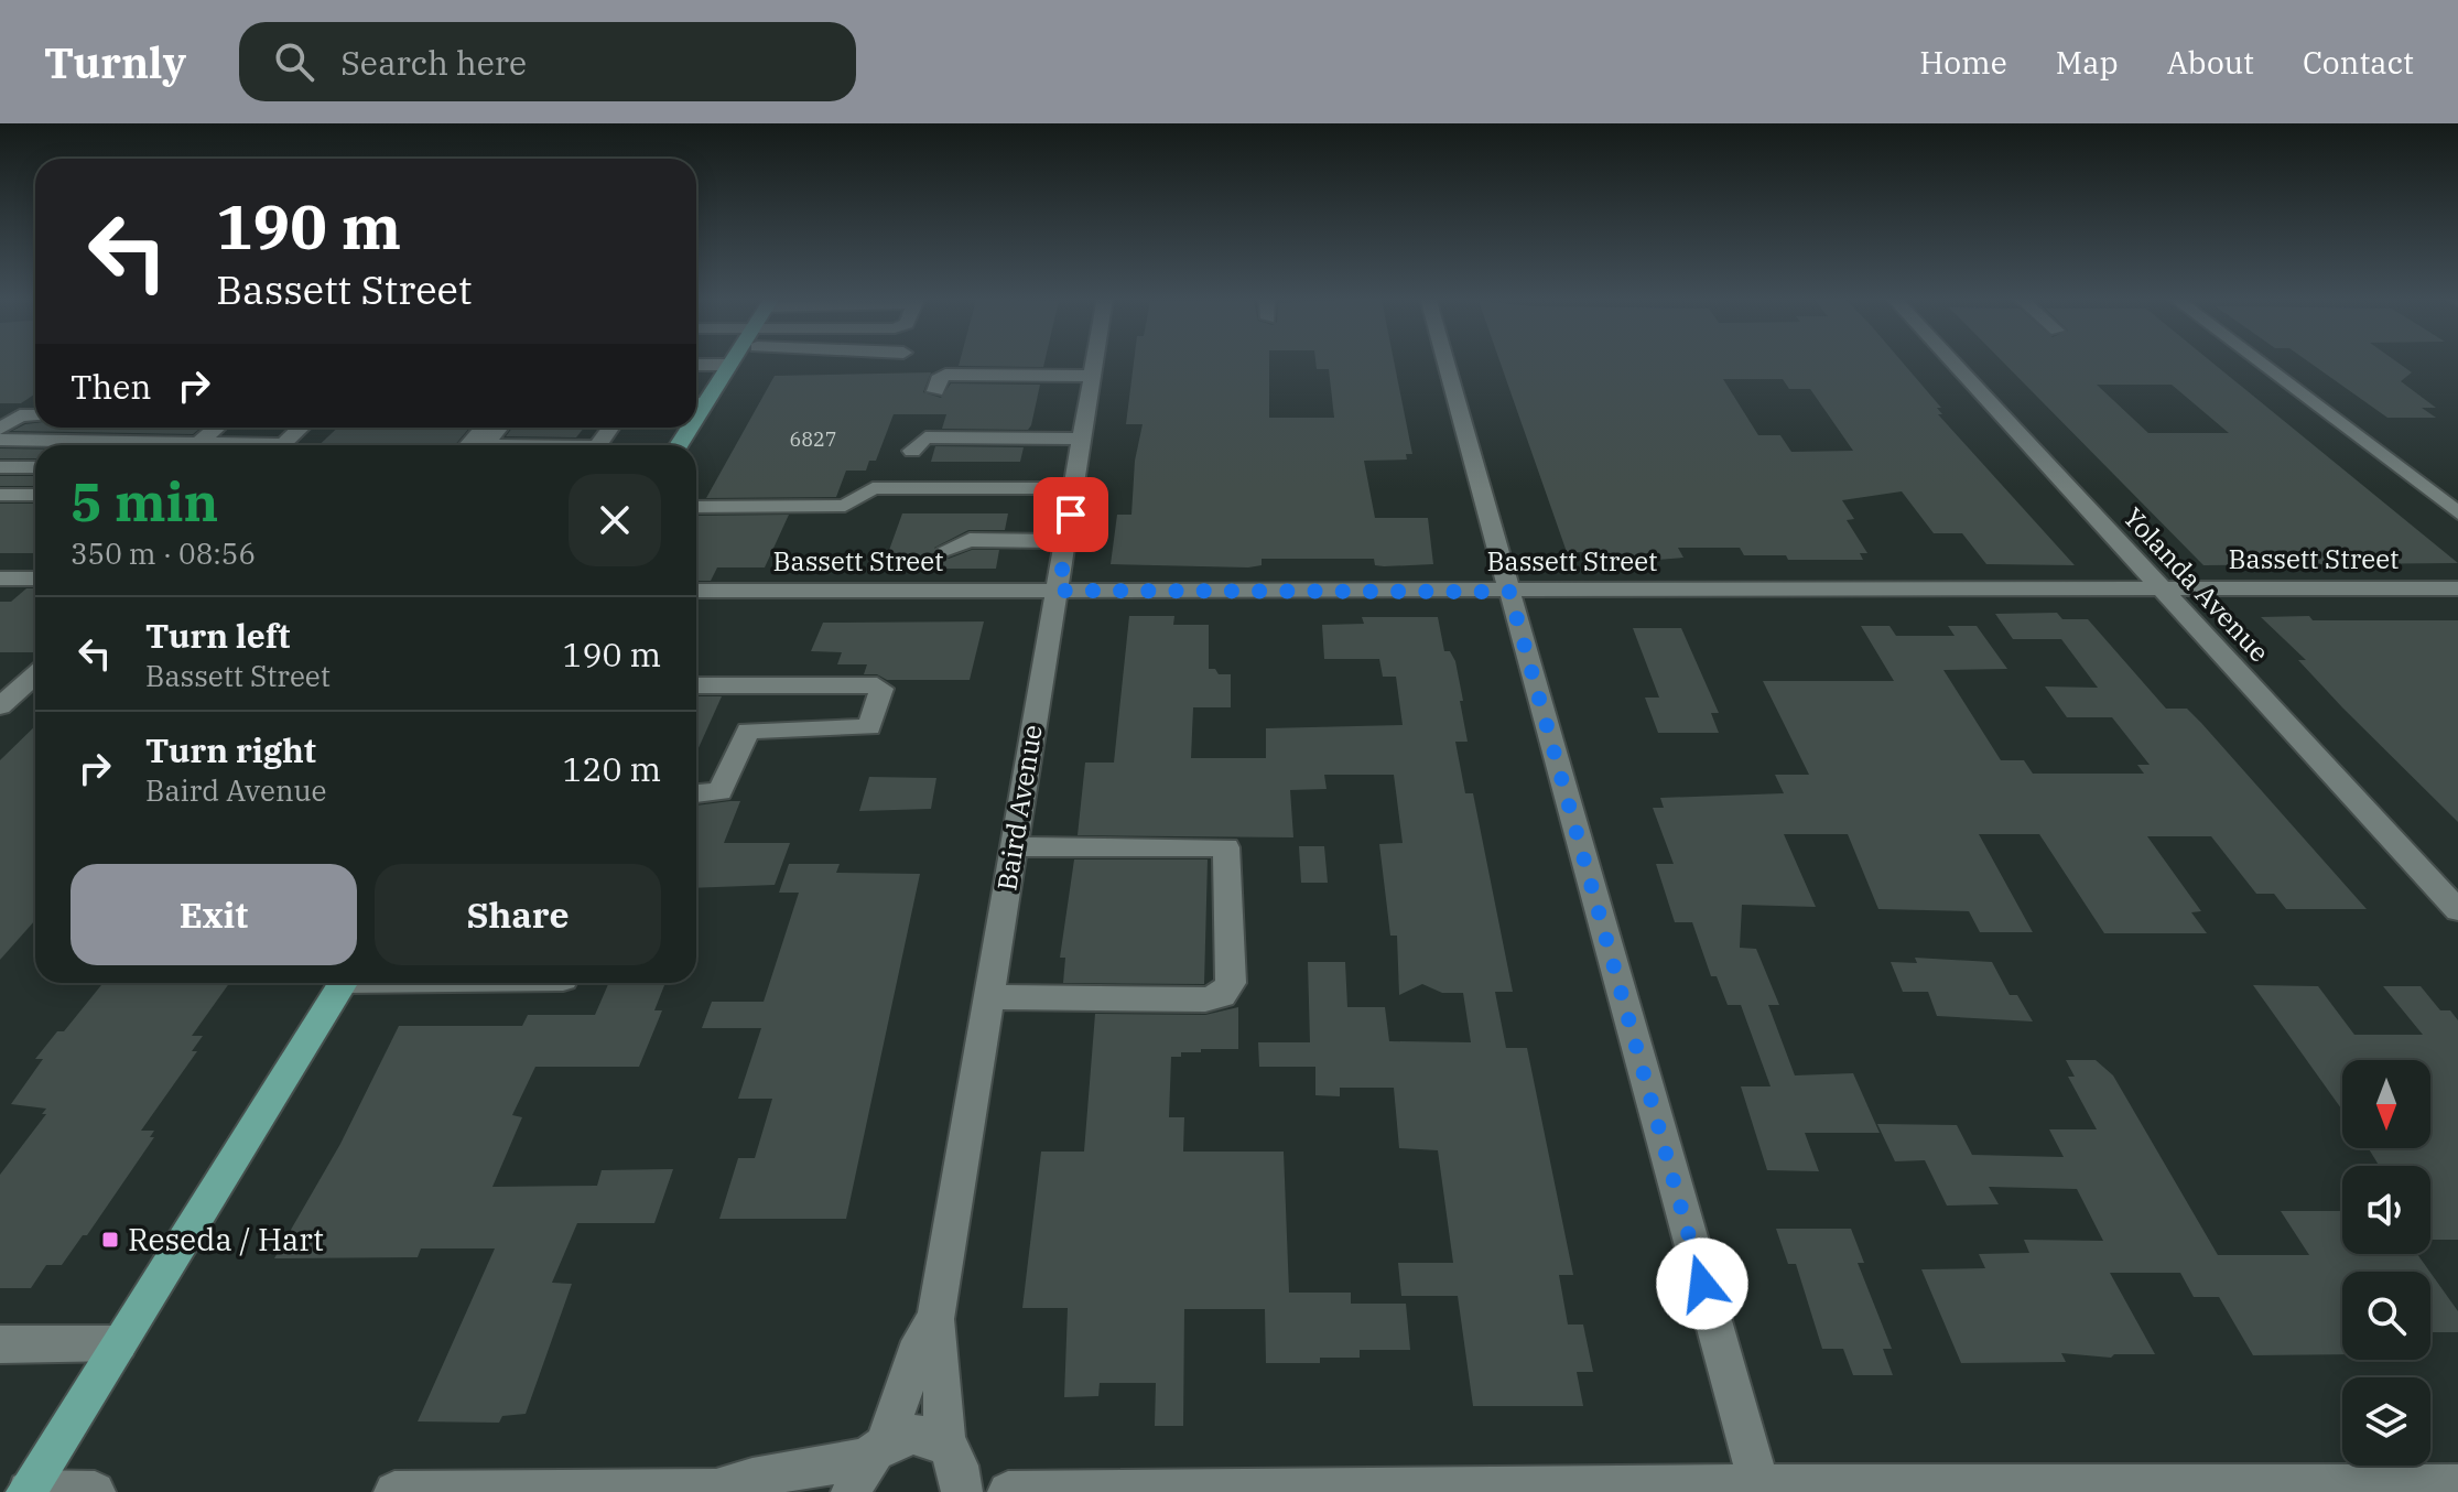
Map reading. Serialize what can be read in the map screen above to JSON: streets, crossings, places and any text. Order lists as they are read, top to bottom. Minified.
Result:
{"streets":{"street":["Bassett Street","Yolanda Avenue","Baird Avenue"]},"crossings":[["Bassett Street","Yolanda Avenue"],["Bassett Street","Baird Avenue"]],"places":{"transit":["Reseda / Hart"]},"house_numbers":["6827"],"north":"bottom","page":{"header":"Turnly","search":"Search here","nav":["Home","Map","About","Contact"],"turn":["190 m","Bassett Street"],"then":"Then","heading":["5 min","350 m · 08:56"],"list":[{"name":"Turn left","note":"Bassett Street","value":"190 m"},{"name":"Turn right","note":"Baird Avenue","value":"120 m"}],"buttons":["Exit","Share"]}}
